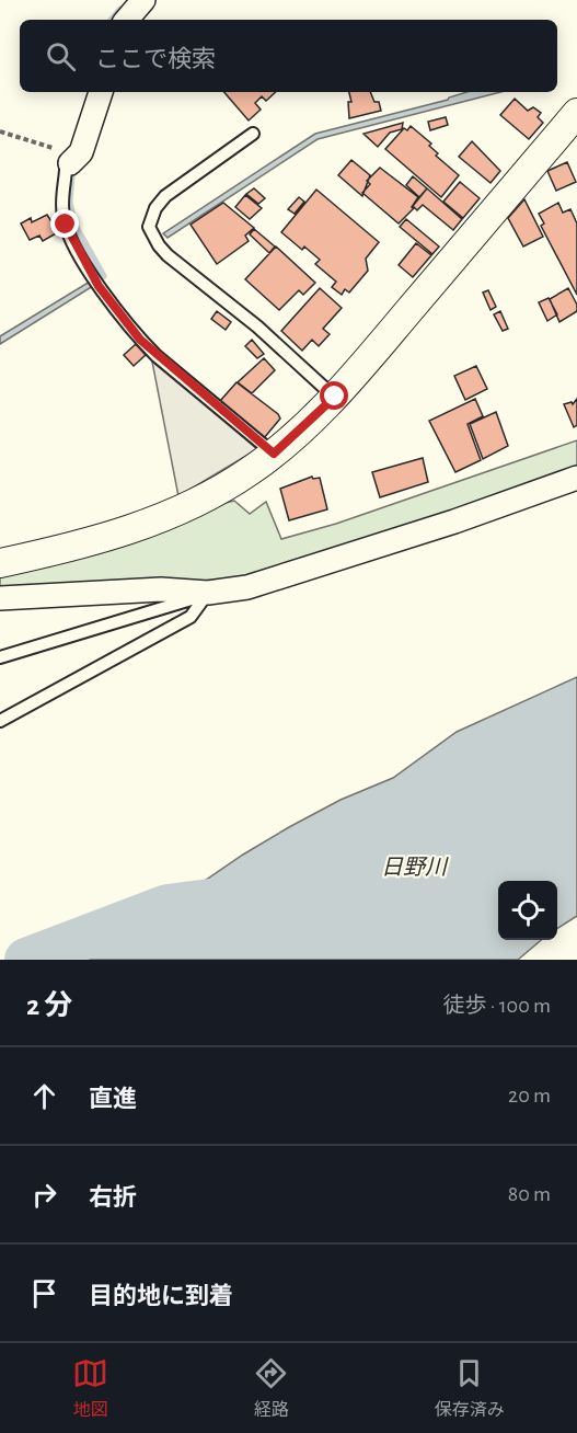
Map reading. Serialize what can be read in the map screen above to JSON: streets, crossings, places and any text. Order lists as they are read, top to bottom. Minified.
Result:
{"water":["日野川"],"page":{"search":"ここで検索","heading":["2 分","徒歩 · 100 m"],"list":[["直進","20 m"],["右折","80 m"],"目的地に到着"],"nav":["地図","経路","保存済み"]}}
